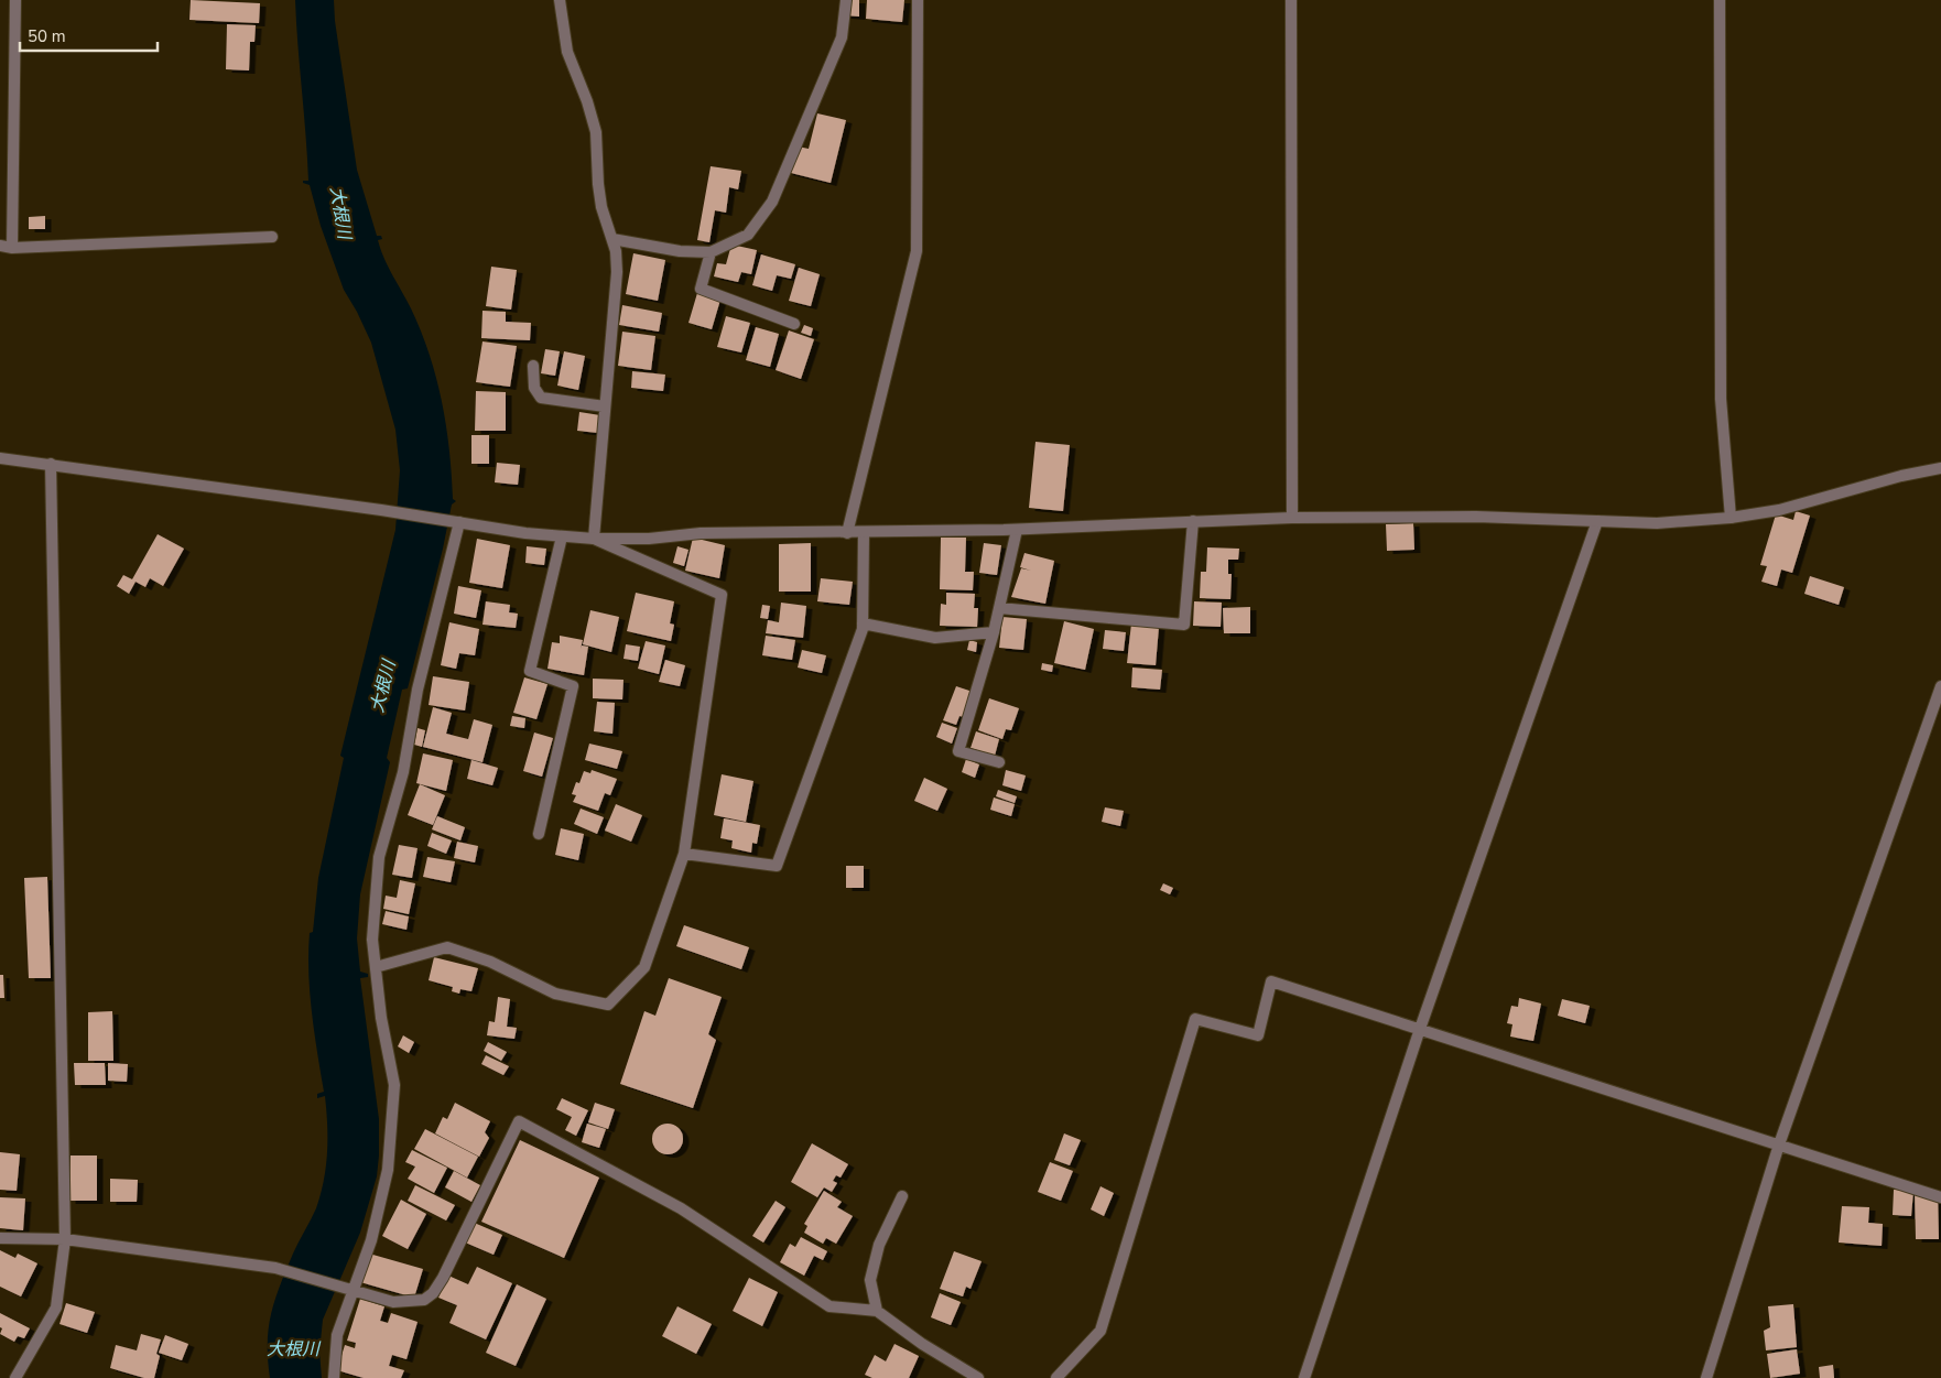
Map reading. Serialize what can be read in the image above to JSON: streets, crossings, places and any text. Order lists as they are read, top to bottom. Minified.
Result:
{"water":["大根川"],"scale_bar":"50 m"}
